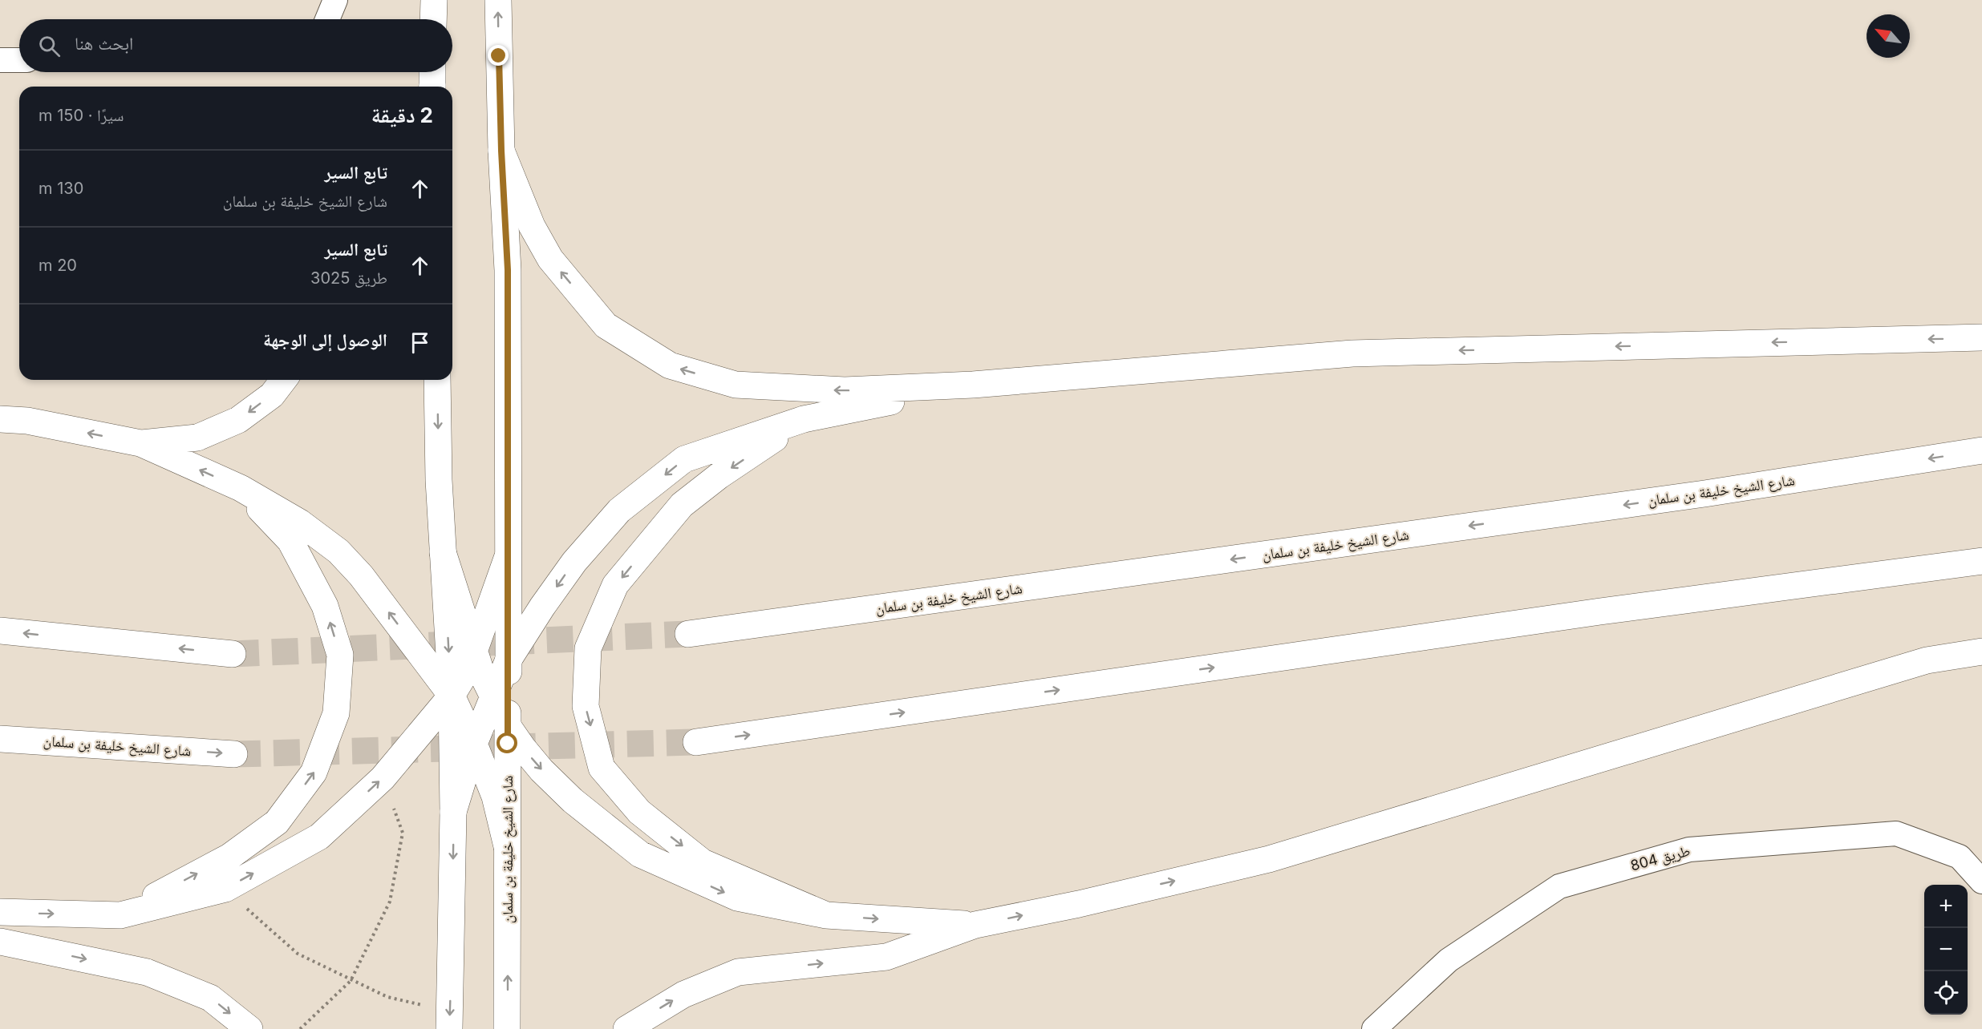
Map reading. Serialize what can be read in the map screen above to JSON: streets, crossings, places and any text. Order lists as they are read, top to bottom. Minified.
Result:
{"streets":{"main road":["شارع الشيخ خليفة بن سلمان"],"street":["طريق 804"]},"north":"top left","page":{"search":"ابحث هنا","heading":["2 دقيقة","سيرًا · 150 m"],"list":[["تابع السير","شارع الشيخ خليفة بن سلمان","130 m"],["تابع السير","طريق 3025","20 m"],"الوصول إلى الوجهة"],"map_buttons":["+","−"]}}
